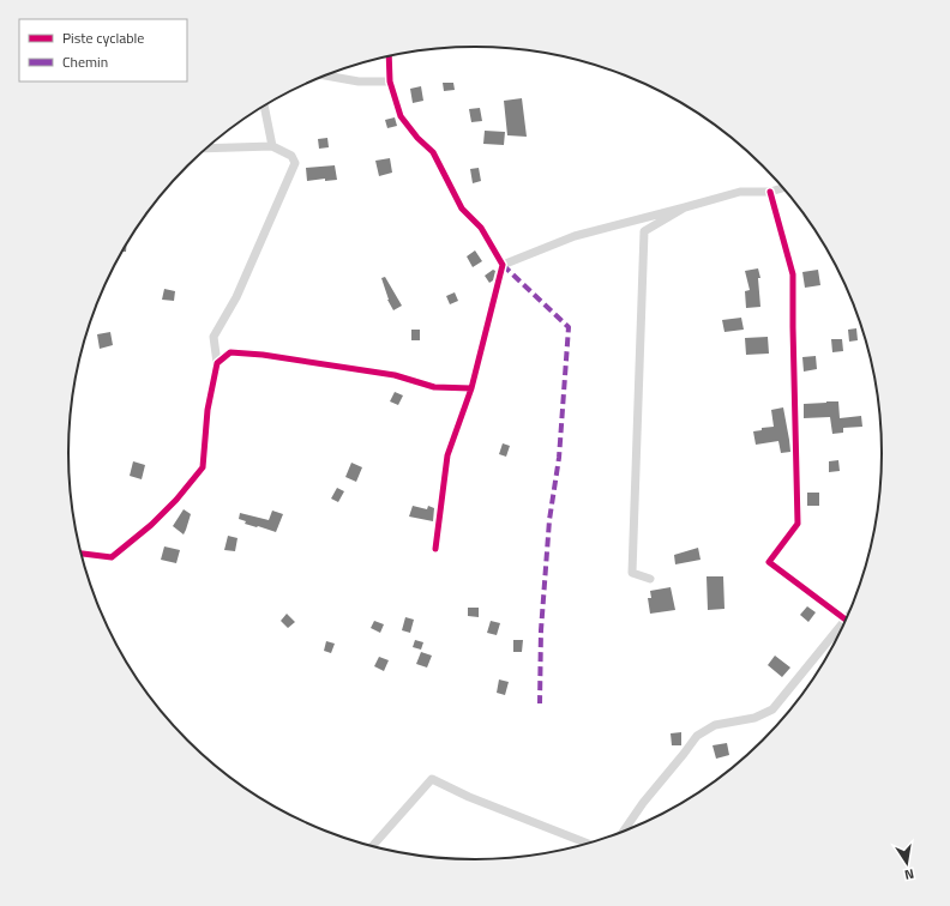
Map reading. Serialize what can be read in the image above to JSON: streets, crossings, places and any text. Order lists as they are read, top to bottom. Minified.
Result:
{"legend":["Piste cyclable","Chemin"],"north":"bottom"}
